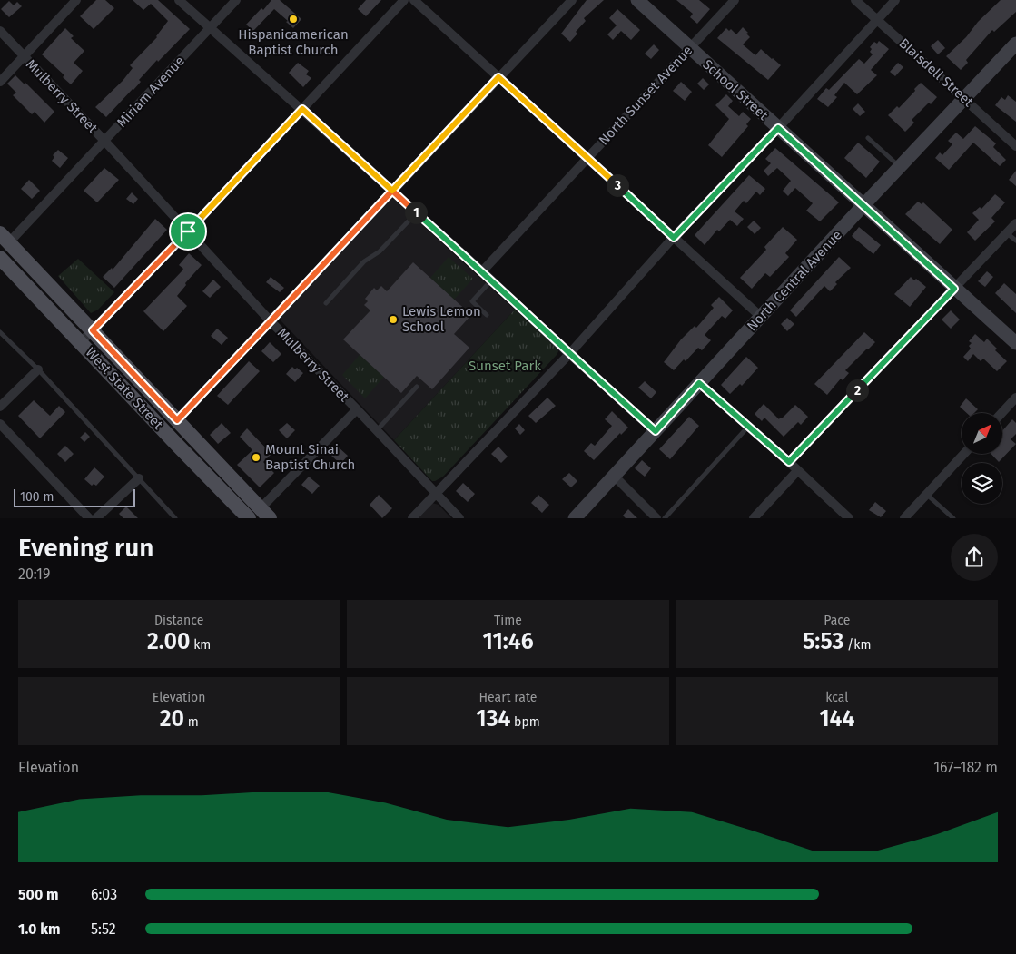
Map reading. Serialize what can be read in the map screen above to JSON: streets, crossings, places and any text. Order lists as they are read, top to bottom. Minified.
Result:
{"streets":{"main road":["School Street","North Central Avenue","West State Street"],"street":["Blaisdell Street","Miriam Avenue","North Sunset Avenue","Mulberry Street"]},"crossings":[["Blaisdell Street","North Central Avenue"],["School Street","North Sunset Avenue"],["School Street","North Central Avenue"],["Miriam Avenue","Mulberry Street"],["Miriam Avenue","West State Street"]],"parks":["Sunset Park"],"places":["Hispanicamerican Baptist Church","Lewis Lemon School","Mount Sinai Baptist Church"],"scale_bar":"100 m","north":"top right","page":{"pins":["3","1","2"],"scale":"100 m","heading":["Evening run","20:19"],"stats":[["Distance","2.00 km"],["Time","11:46"],["Pace","5:53 /km"],["Elevation","20 m"],["Heart rate","134 bpm"],["kcal","144"]],"chart":["Elevation","167–182 m"],"list":[{"name":"500 m","note":"6:03"},{"name":"1.0 km","note":"5:52"}]}}
